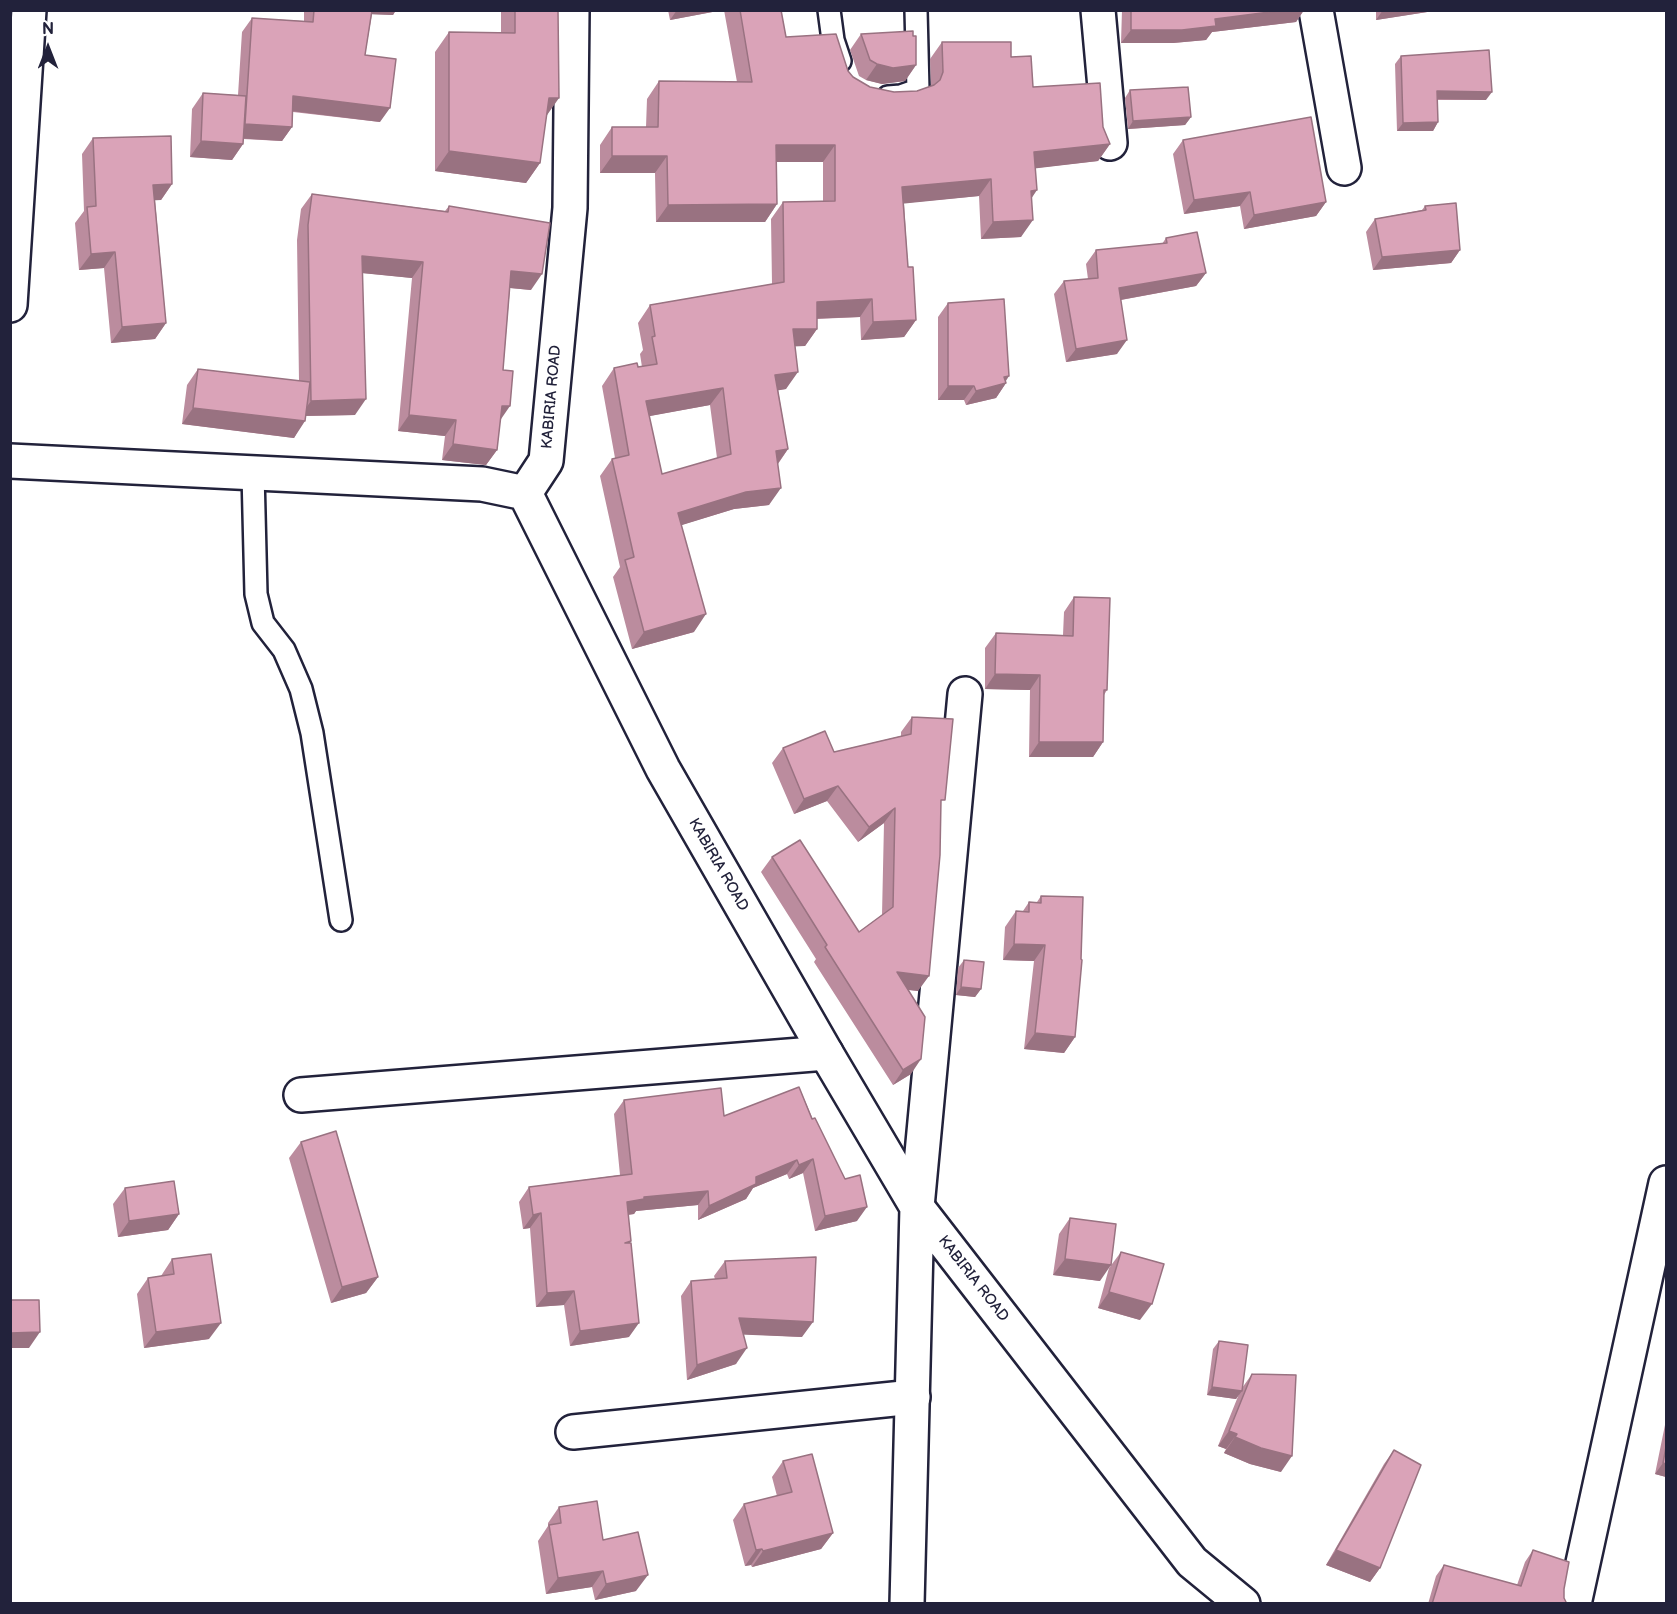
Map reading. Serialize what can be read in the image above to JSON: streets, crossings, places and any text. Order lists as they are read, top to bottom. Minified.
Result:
{"streets":{"street":["KABIRIA ROAD"]},"north":"top"}
